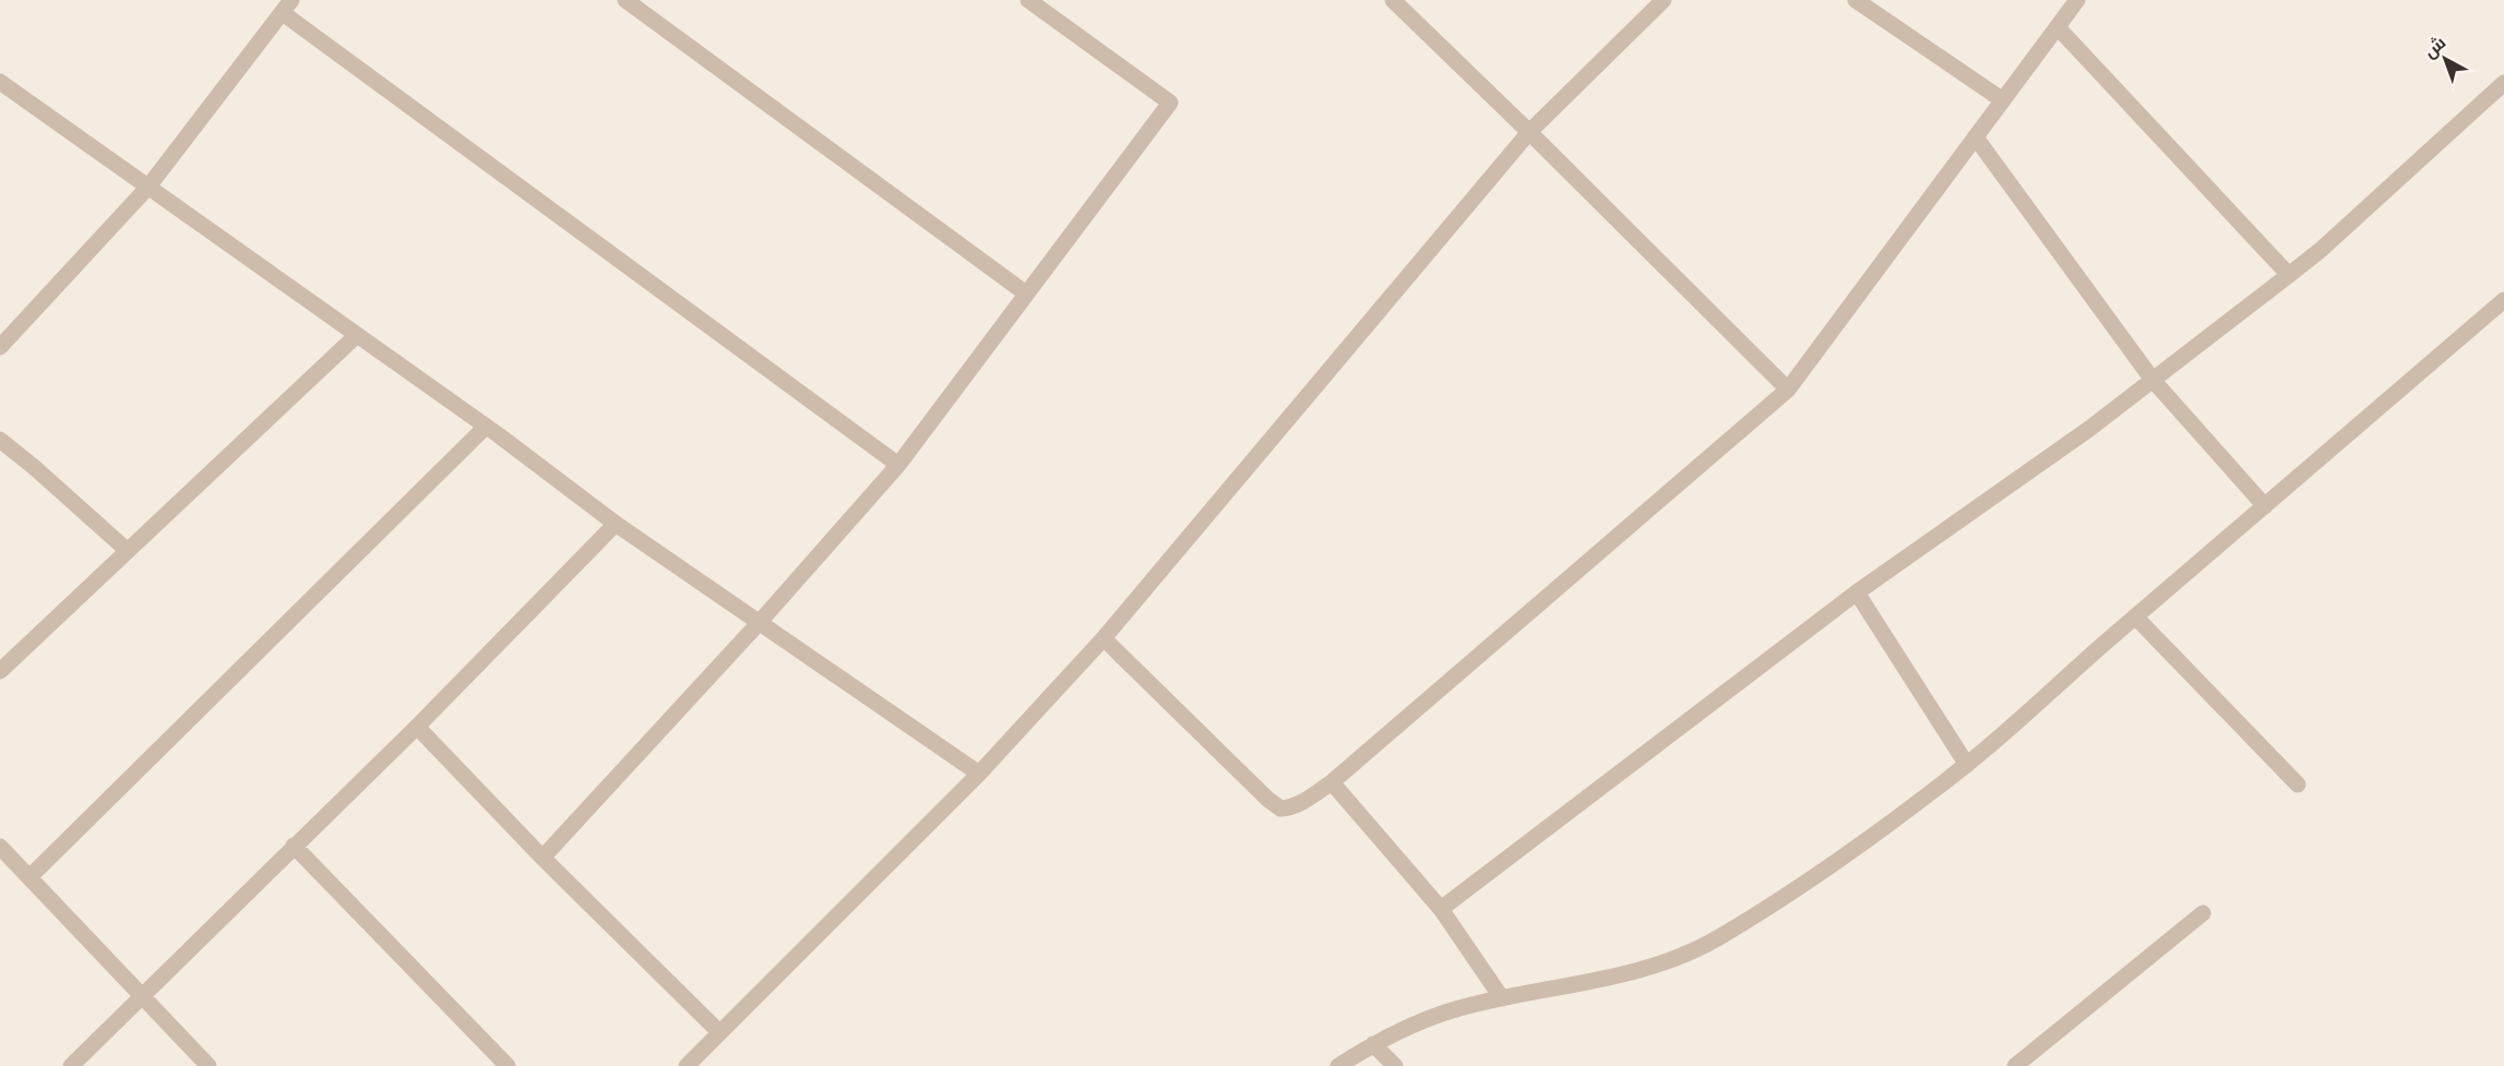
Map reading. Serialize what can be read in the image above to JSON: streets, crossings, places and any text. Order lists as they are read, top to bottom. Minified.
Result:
{"north":"top left"}
